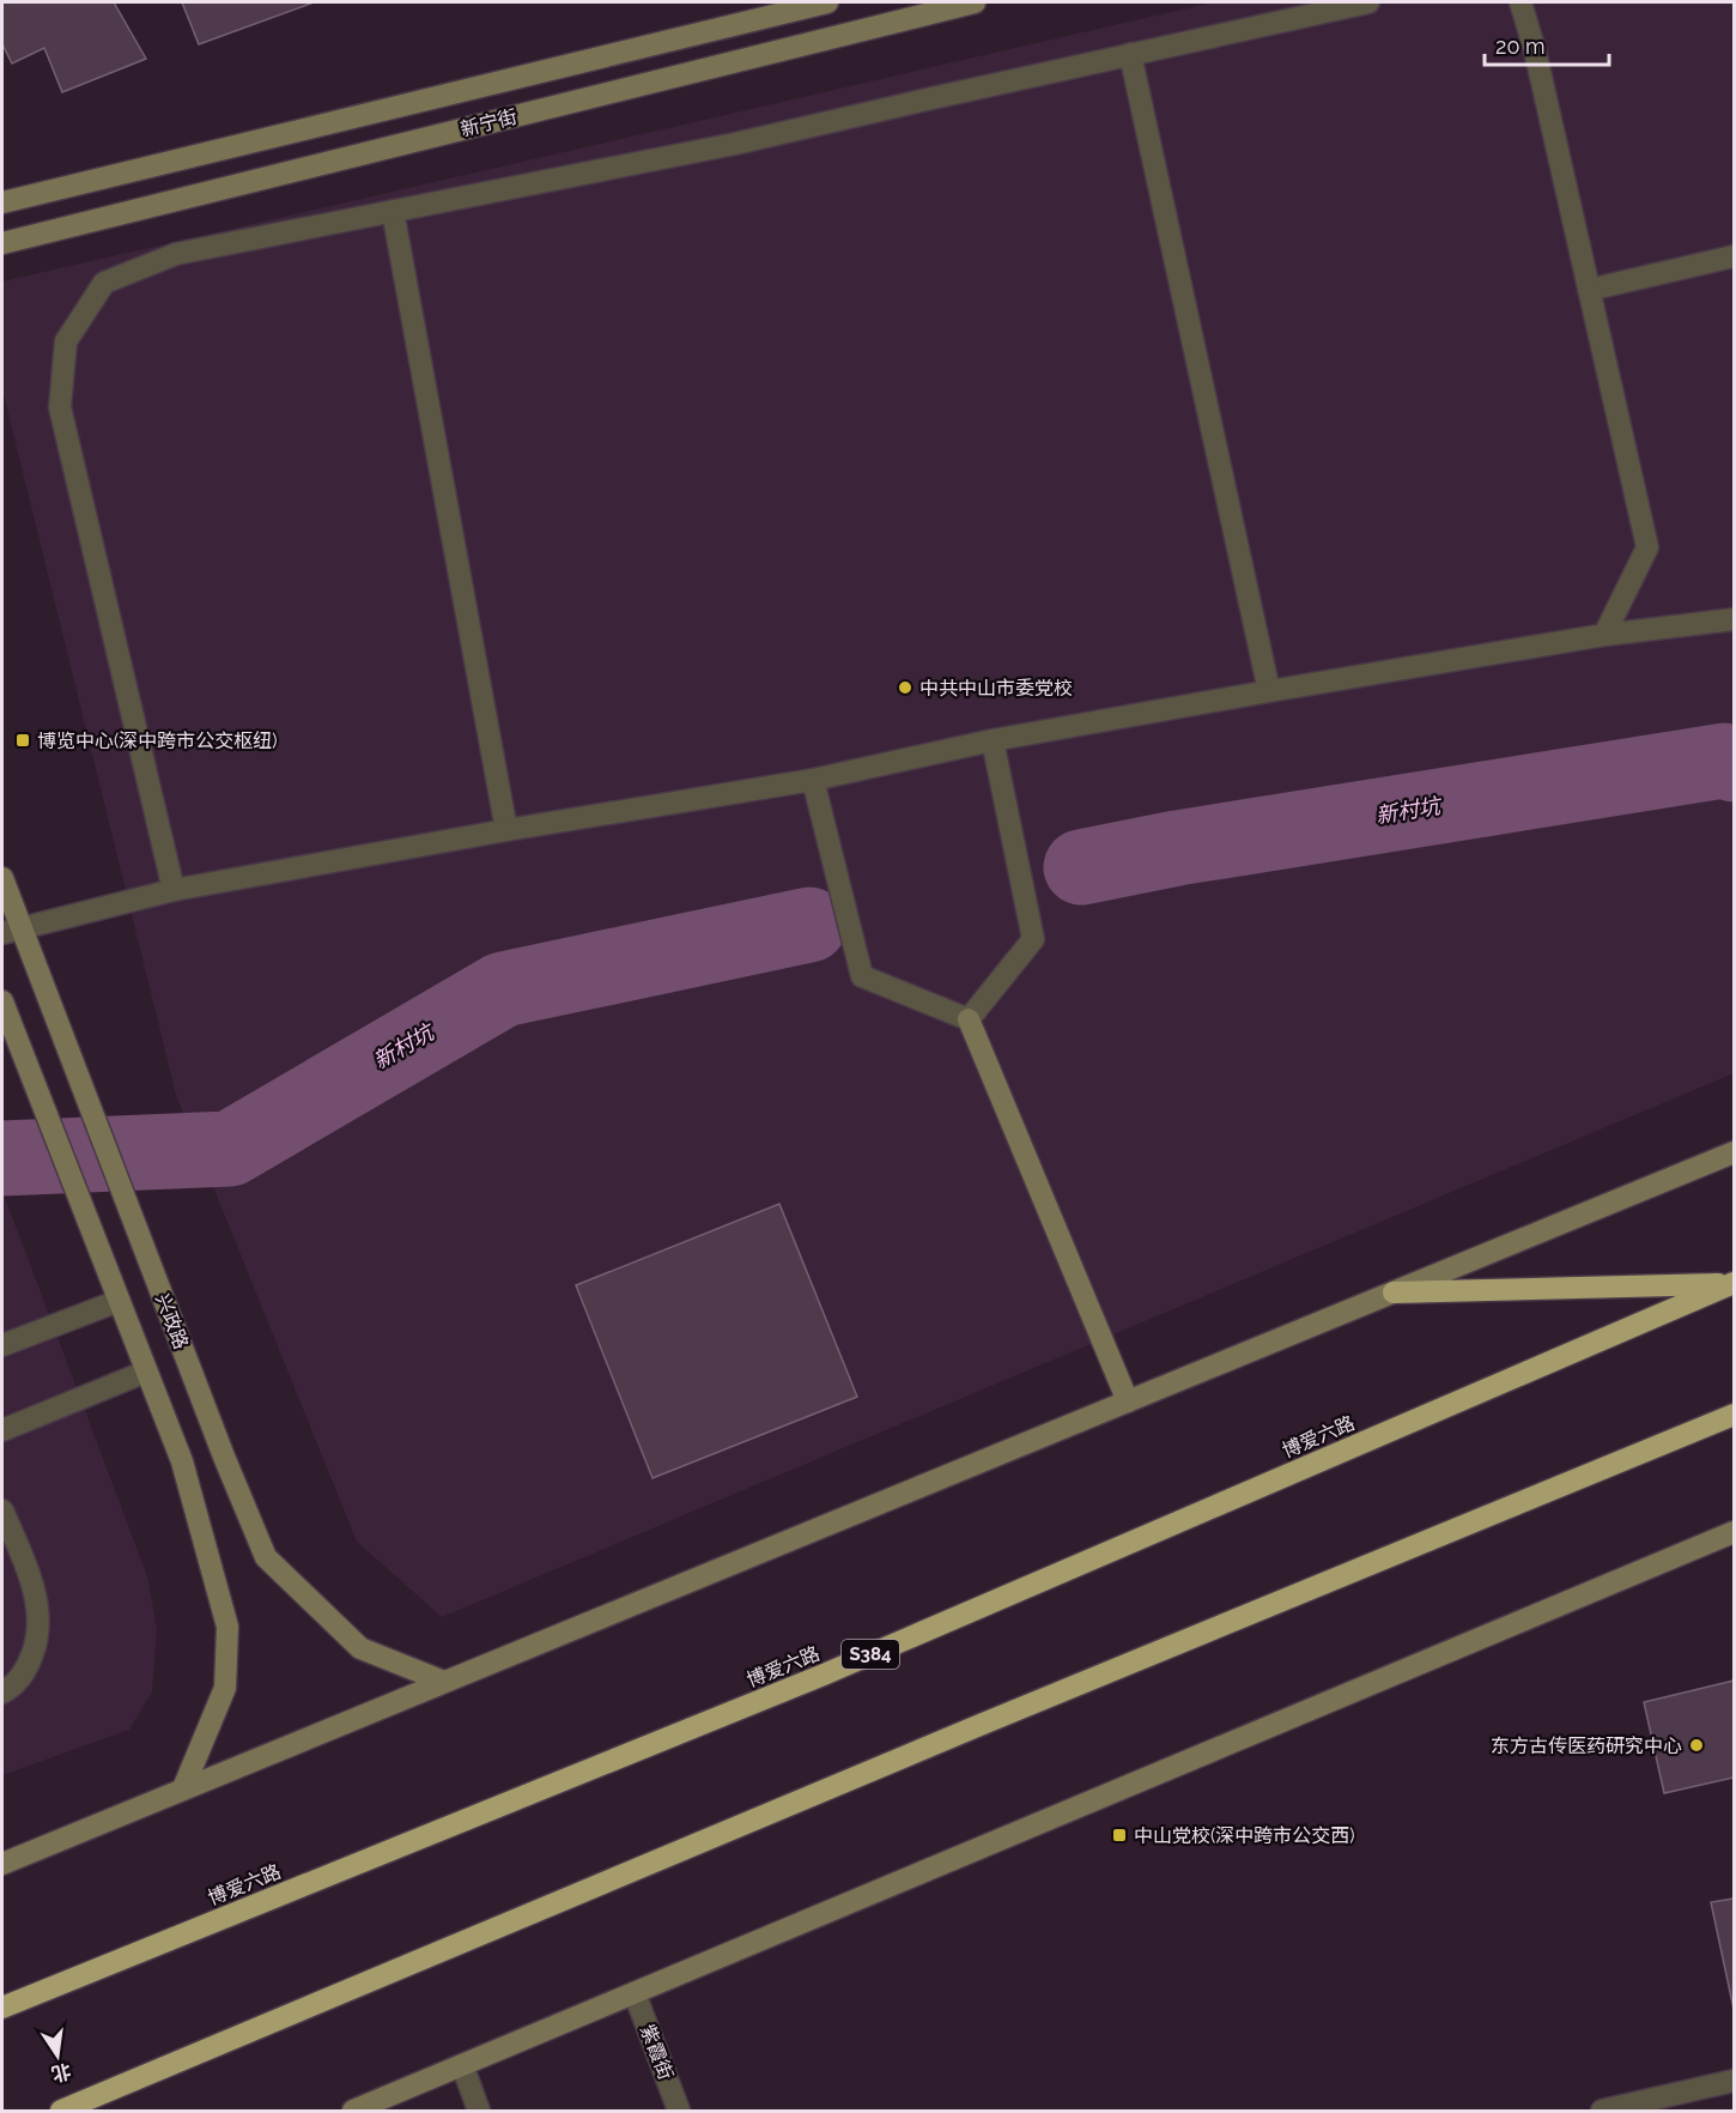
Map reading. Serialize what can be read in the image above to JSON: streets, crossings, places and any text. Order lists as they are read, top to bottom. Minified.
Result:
{"streets":{"highway":["博爱六路","S384"],"street":["新宁街","兴政路","紫霞街"]},"water":["新村坑"],"places":{"other":["中共中山市委党校","东方古传医药研究中心"],"transit":["博览中心(深中跨市公交枢纽)","中山党校(深中跨市公交西)"]},"scale_bar":"20 m","north":"bottom"}
